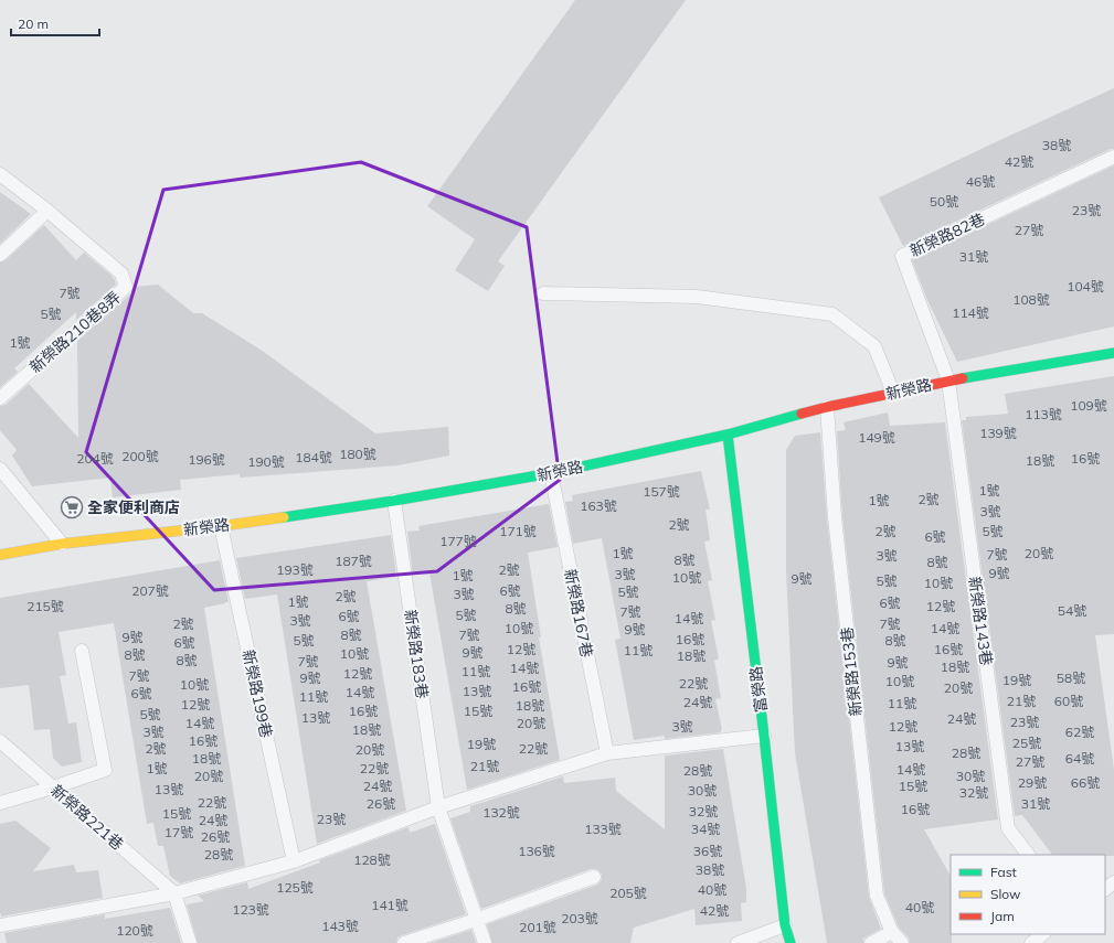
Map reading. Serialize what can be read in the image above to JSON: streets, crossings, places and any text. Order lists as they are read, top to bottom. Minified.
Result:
{"streets":{"street":["新榮路","富榮路"],"lane":["新榮路82巷","新榮路210巷8弄","新榮路167巷","新榮路143巷","新榮路183巷","新榮路153巷","新榮路199巷","新榮路221巷"]},"crossings":[["新榮路82巷","新榮路"],["新榮路82巷","新榮路143巷"],["新榮路","新榮路167巷"],["新榮路","新榮路143巷"],["新榮路","新榮路183巷"],["新榮路","新榮路153巷"],["新榮路","富榮路"],["新榮路","新榮路199巷"]],"places":{"supermarket":["全家便利商店"]},"house_numbers":["38號","42號","46號","50號","23號","27號","31號","104號","7號","108號","114號","5號","1號","109號","113號","139號","149號","180號","200號","184號","204號","16號","196號","18號","190號","1號","157號","2號","1號","163號","3號","2號","171號","2號","5號","6號","177號","1號","20號","7號","3號","8號","187號","8號","193號","2號","9號","3號","1號","10號","9號","5號","10號","207號","6號","5號","3號","2號","1號","6號","215號","12號","8號","54號","7號","5號","6號","14號","3號","2號","7號","10號","14號","9號","8號","7號","9號","16號","5號","8號","6號","12號","16號","11號","9號","10號","8號","18號","8號","7號","9號","18號","14號","11號","12號","7號","9號","58號","19號","10號","22號","10號","16號","20號","13號","14號","6號","11號","21號","60號","24號","11號","12號","18號","16號","15號","5號","13號","24號","23號","14號","20號","3號","12號","18號","3號","62號","16號","25號","19號","13號","2號","22號","20號","28號","18號","64號","27號","21號","1號","22號","14號","28號","20號","30號","29號","66號","24號","15號","13號","30號","32號","22號","26號","31號","16號","32號","132號","15號","23號","24號","133號","34號","17號","26號","136號","36號","28號","128號","38號","125號","40號","205號","141號","40號","123號","42號","203號","143號","201號","120號"],"legend":["Fast","Slow","Jam"],"scale_bar":"20 m"}
